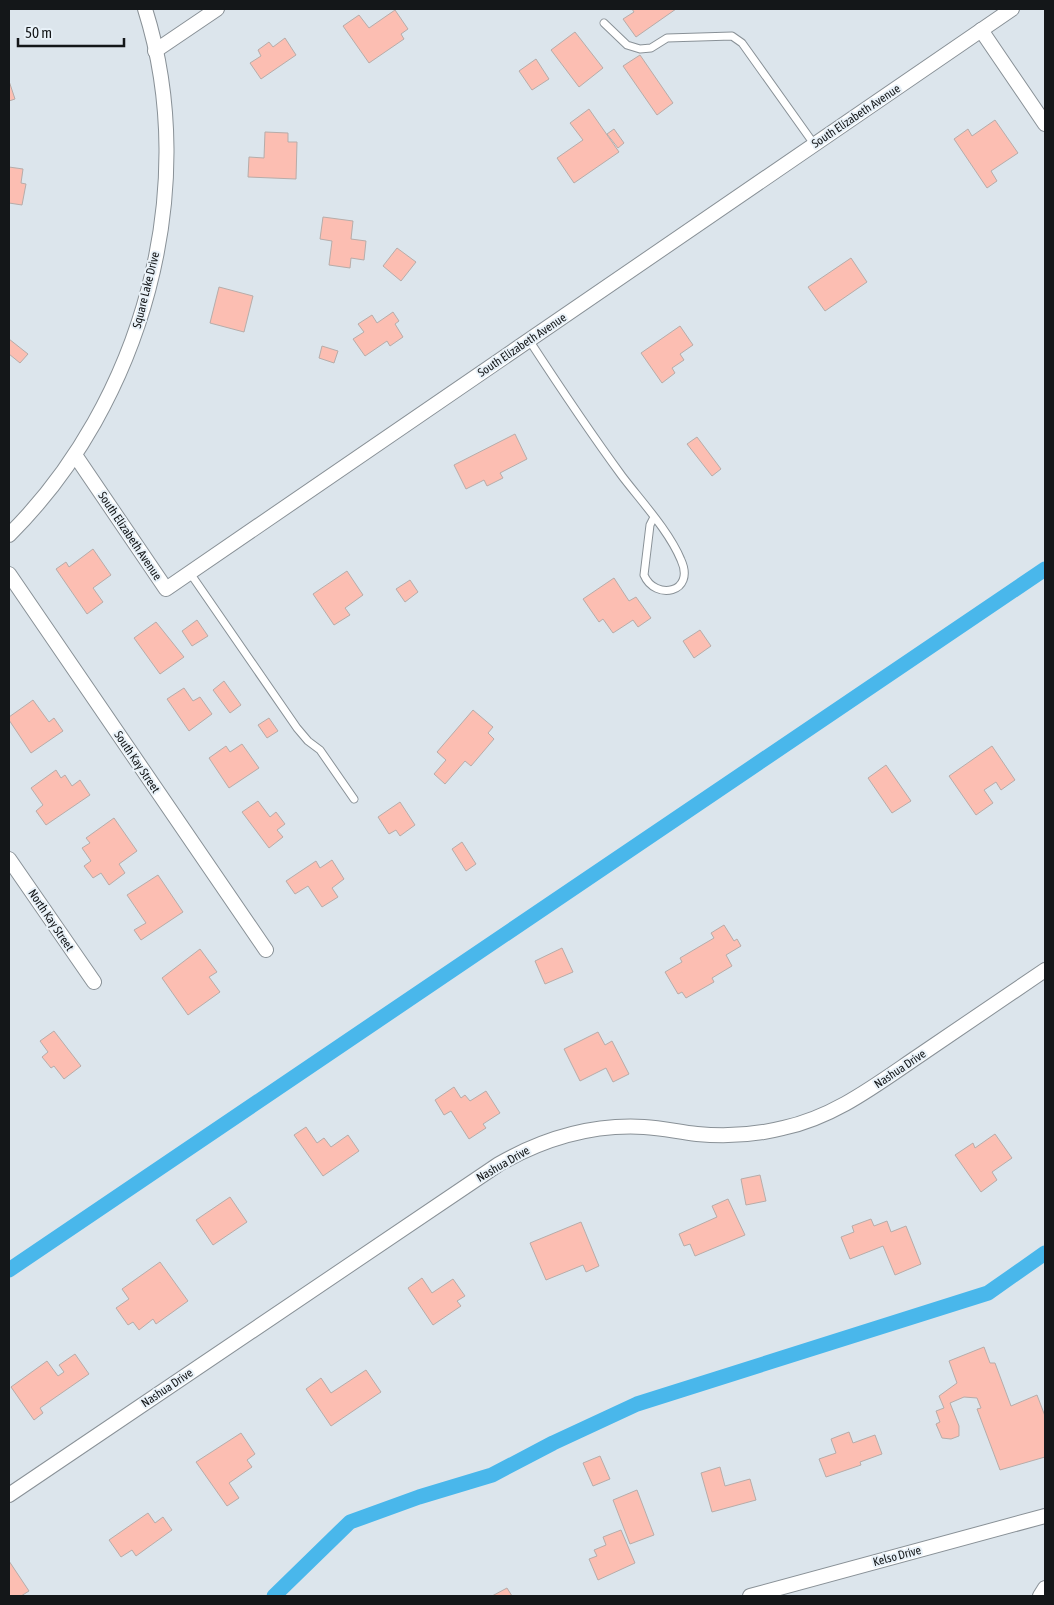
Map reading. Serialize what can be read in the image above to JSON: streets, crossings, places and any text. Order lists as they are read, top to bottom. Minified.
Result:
{"streets":{"street":["South Elizabeth Avenue","Square Lake Drive","South Kay Street","North Kay Street","Nashua Drive","Kelso Drive"]},"crossings":[["South Elizabeth Avenue","Square Lake Drive"]],"scale_bar":"50 m"}
